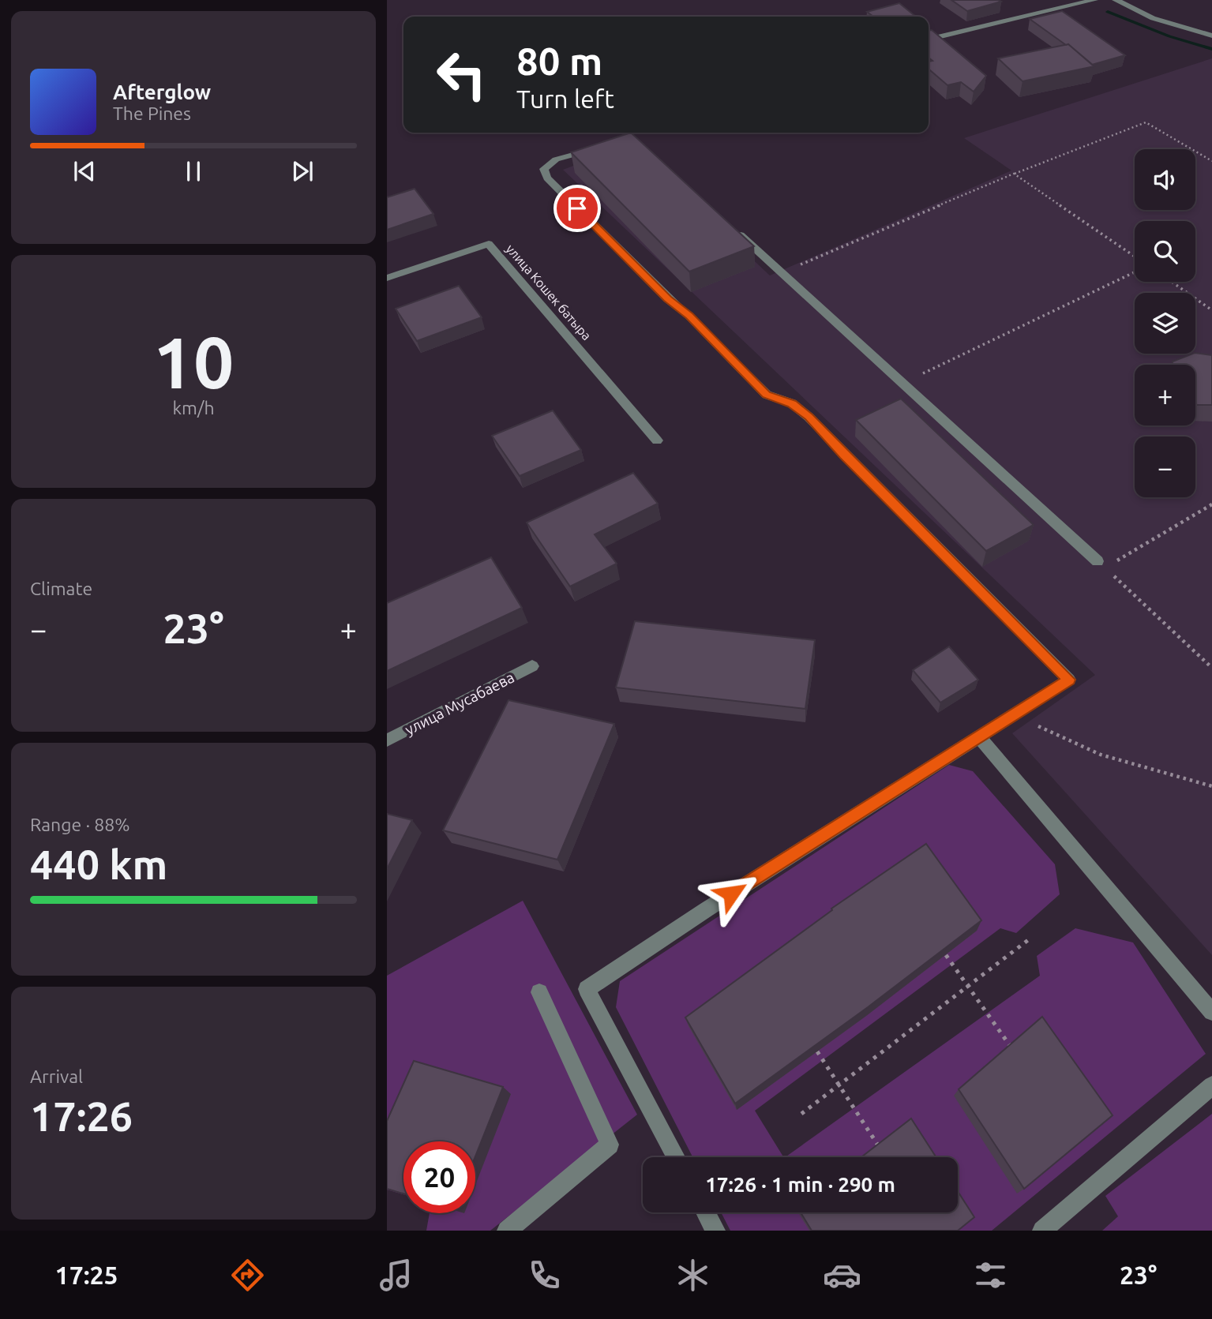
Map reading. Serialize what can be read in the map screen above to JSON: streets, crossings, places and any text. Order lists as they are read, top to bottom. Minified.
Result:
{"streets":{"street":["улица Кошек батыра","улица Мусабаева"]},"page":{"turn":["80 m","Turn left"],"song":["Afterglow","The Pines"],"map_buttons":["+","−"],"tile":[["10","km/h"],"Climate",["Range · 88%","440 km"],["Arrival","17:26"]],"heat":["−","23°","+"],"limit":"20","trip":"17:26 · 1 min · 290 m","tabs":["17:25","23°"]}}
